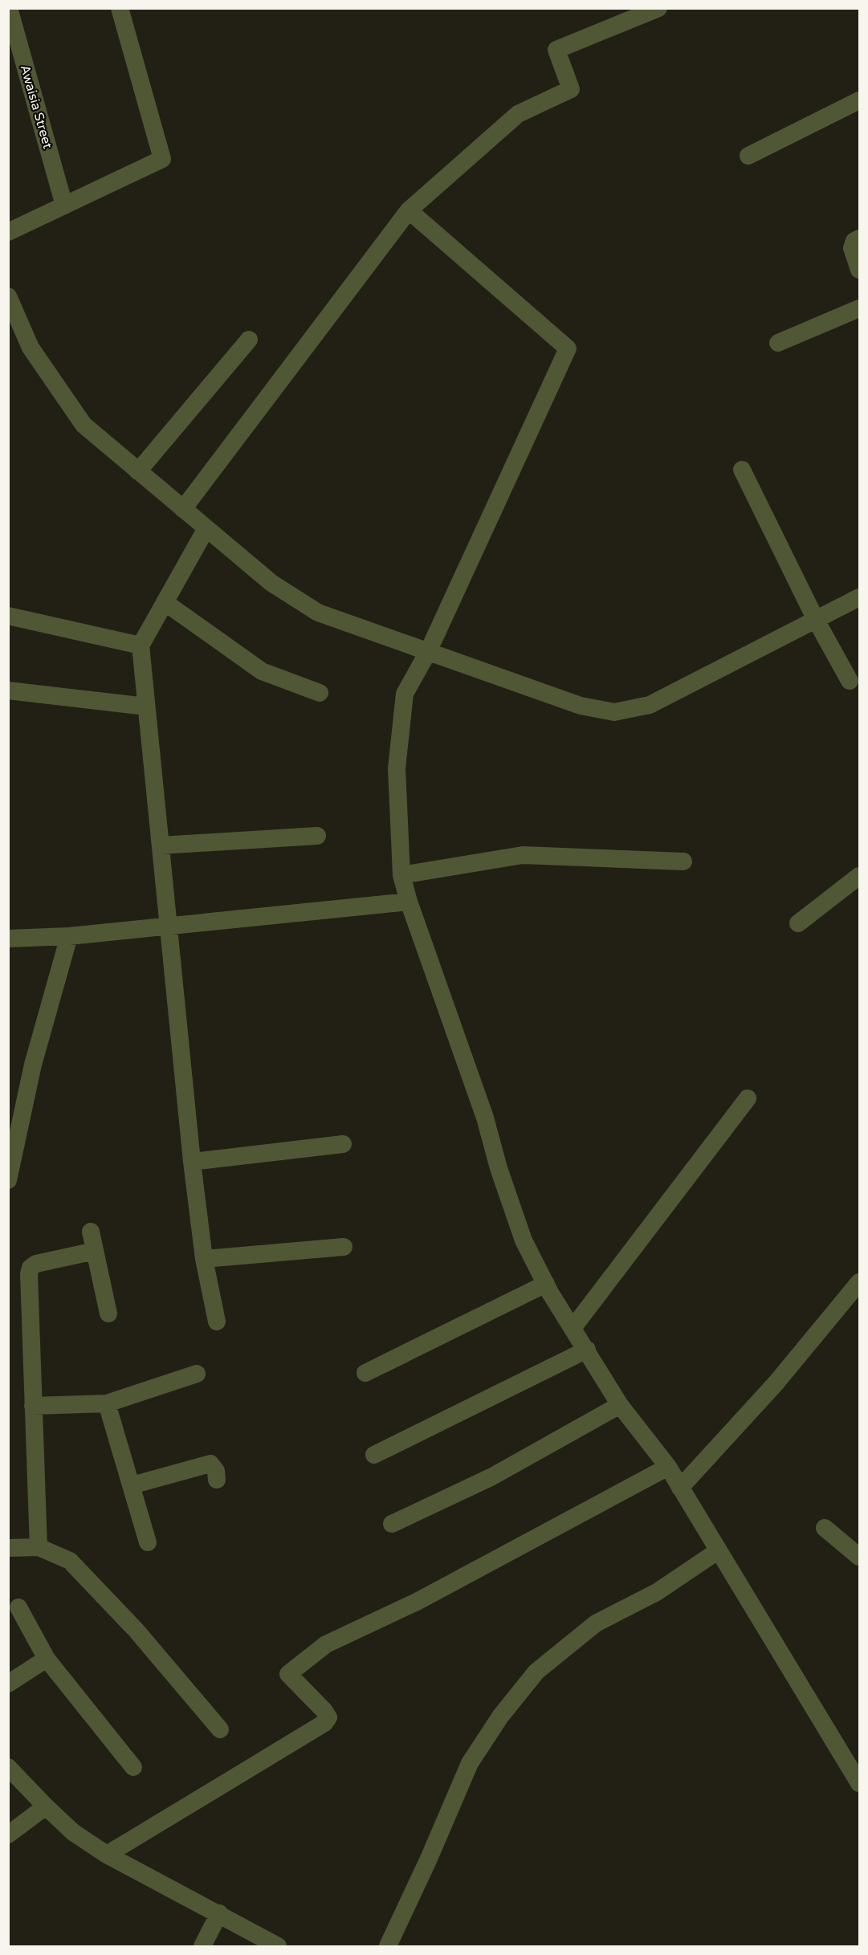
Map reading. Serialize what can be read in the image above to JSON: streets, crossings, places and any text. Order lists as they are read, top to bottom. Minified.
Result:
{"streets":{"street":["Awaisia Street"]}}
